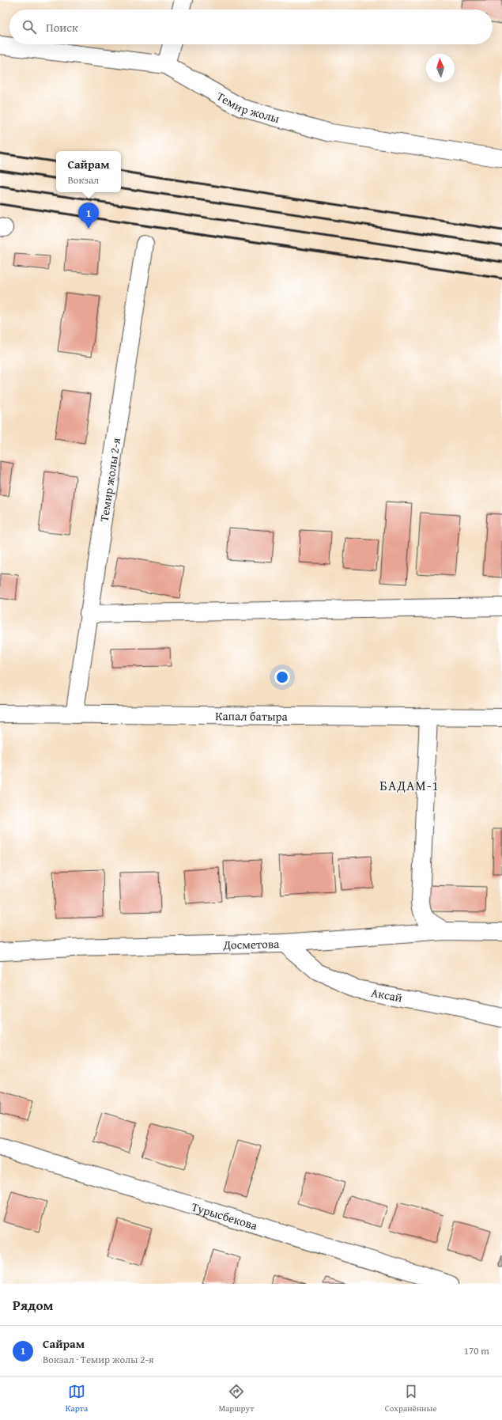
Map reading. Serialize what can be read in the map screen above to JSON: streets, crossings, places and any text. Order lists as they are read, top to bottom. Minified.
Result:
{"streets":{"street":["Темир жолы","Темир жолы 2-я","Капал батыра","Досметова","Аксай","Турысбекова"]},"crossings":[["Темир жолы 2-я","Капал батыра"],["Досметова","Аксай"]],"districts":["БАДАМ-1"],"north":"top","page":{"search":"Поиск","popup":["Сайрам","Вокзал"],"pins":"1","heading":"Рядом","list":[{"mark":"1","name":"Сайрам","note":"Вокзал · Темир жолы 2-я","value":"170 m"}],"nav":["Карта","Маршрут","Сохранённые"]}}
